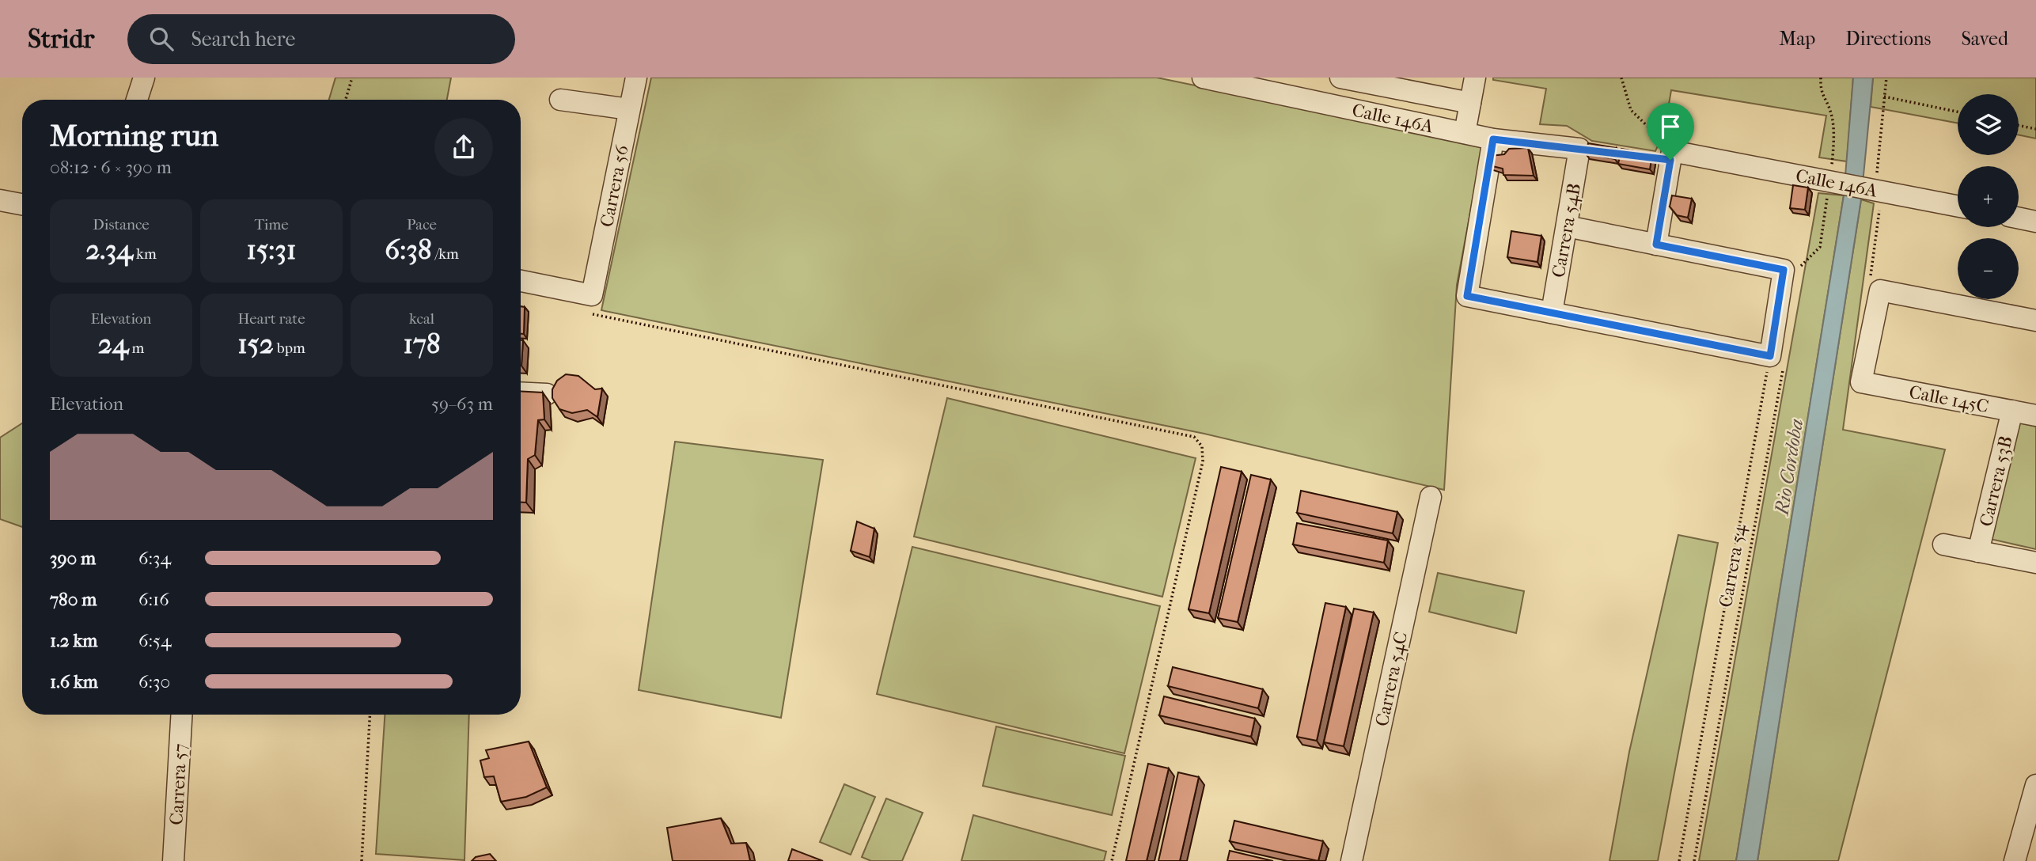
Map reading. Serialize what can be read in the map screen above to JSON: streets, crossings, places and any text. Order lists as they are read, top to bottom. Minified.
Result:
{"streets":{"street":["Calle 146A","Carrera 56","Carrera 54B","Calle 145C","Carrera 53B","Carrera 54C","Carrera 57"],"path":["Carrera 54"]},"crossings":[["Calle 146A","Carrera 54B"],["Calle 145C","Carrera 53B"]],"water":["Rio Cordoba"],"page":{"header":"Stridr","search":"Search here","nav":["Map","Directions","Saved"],"map_buttons":["+","−"],"heading":["Morning run","08:12 · 6 × 390 m"],"stats":[["Distance","2.34 km"],["Time","15:31"],["Pace","6:38 /km"],["Elevation","24 m"],["Heart rate","152 bpm"],["kcal","178"]],"chart":["Elevation","59–63 m"],"list":[{"name":"390 m","note":"6:34"},{"name":"780 m","note":"6:16"},{"name":"1.2 km","note":"6:54"},{"name":"1.6 km","note":"6:30"}]}}
